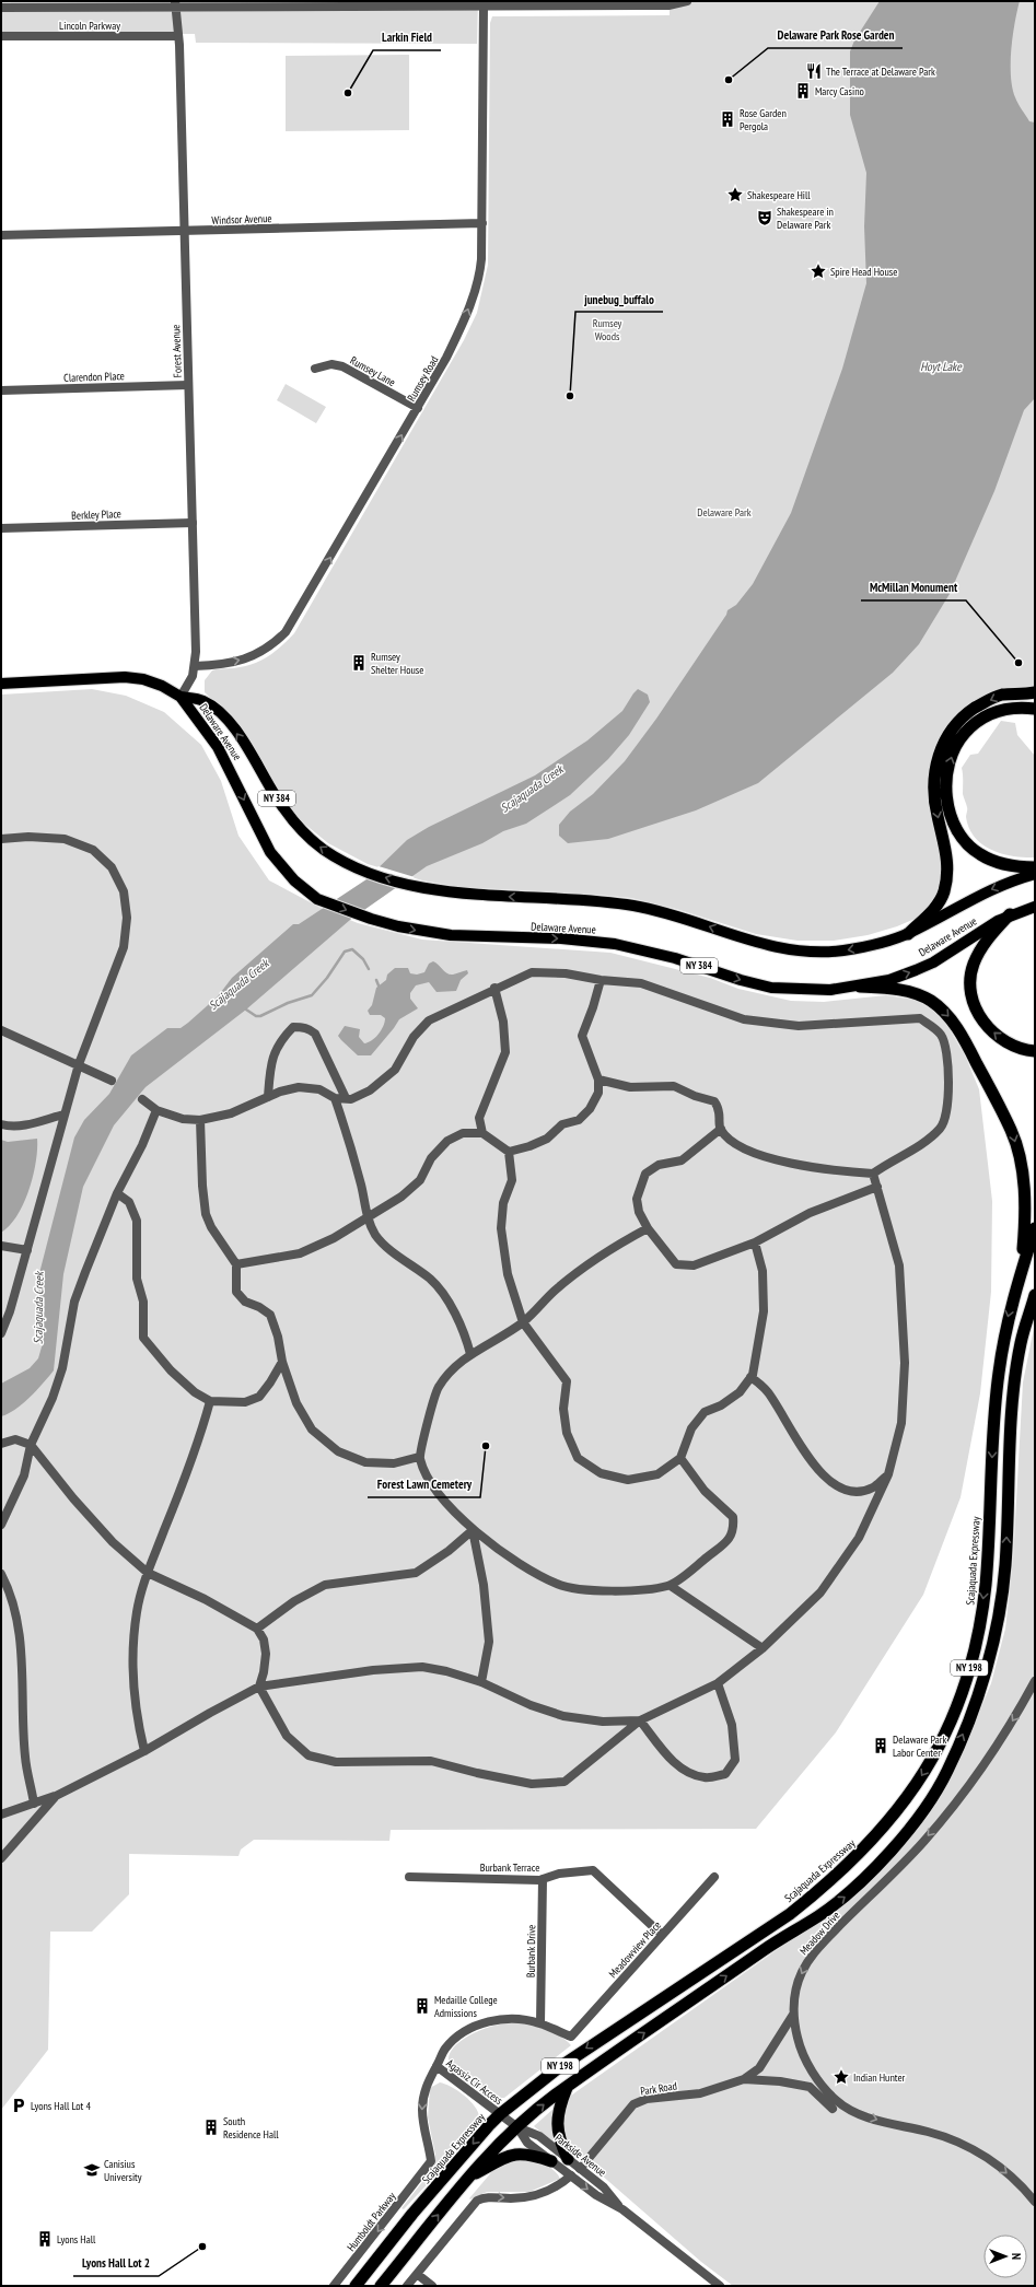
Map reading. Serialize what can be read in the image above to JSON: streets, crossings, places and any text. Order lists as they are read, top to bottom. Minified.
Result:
{"streets":{"highway":["Scajaquada Expressway","NY 198"],"main road":["Delaware Avenue","NY 384"],"street":["Lincoln Parkway","Windsor Avenue","Forest Avenue","Rumsey Lane","Clarendon Place","Rumsey Road","Berkley Place","Burbank Terrace","Meadow Drive","Meadowview Place","Burbank Drive","Agassiz Cir Access","Park Road","Parkside Avenue","Humboldt Parkway"]},"crossings":[["Lincoln Parkway","Forest Avenue"],["Lincoln Parkway","Rumsey Road"],["Windsor Avenue","Forest Avenue"],["Windsor Avenue","Rumsey Road"],["Forest Avenue","Clarendon Place"],["Forest Avenue","Rumsey Road"],["Forest Avenue","Berkley Place"],["Forest Avenue","Delaware Avenue"],["Rumsey Lane","Rumsey Road"],["Scajaquada Expressway","Agassiz Cir Access"],["Scajaquada Expressway","Parkside Avenue"],["NY 198","Parkside Avenue"],["Burbank Terrace","Meadowview Place"],["Burbank Terrace","Burbank Drive"],["Meadow Drive","Park Road"],["Meadowview Place","Burbank Drive"],["Agassiz Cir Access","Parkside Avenue"],["Agassiz Cir Access","Humboldt Parkway"],["Park Road","Parkside Avenue"]],"one_way":["Rumsey Road","Humboldt Parkway"],"water":["Hoyt Lake","Scajaquada Creek"],"parks":["Rumsey Woods","Delaware Park"],"places":{"restaurant":["The Terrace at Delaware Park"],"other":["Delaware Park Rose Garden","Larkin Field","junebug_buffalo","McMillan Monument","Forest Lawn Cemetery","Lyons Hall Lot 2"],"building":["Marcy Casino","Rose Garden Pergola","Rumsey Shelter House","Delaware Park Labor Center","Medaille College Admissions","South Residence Hall","Lyons Hall"],"place":["Shakespeare Hill","Spire Head House","Indian Hunter"],"theatre":["Shakespeare in Delaware Park"],"parking":["Lyons Hall Lot 4"],"school or university":["Canisius University"]},"north":"right"}
